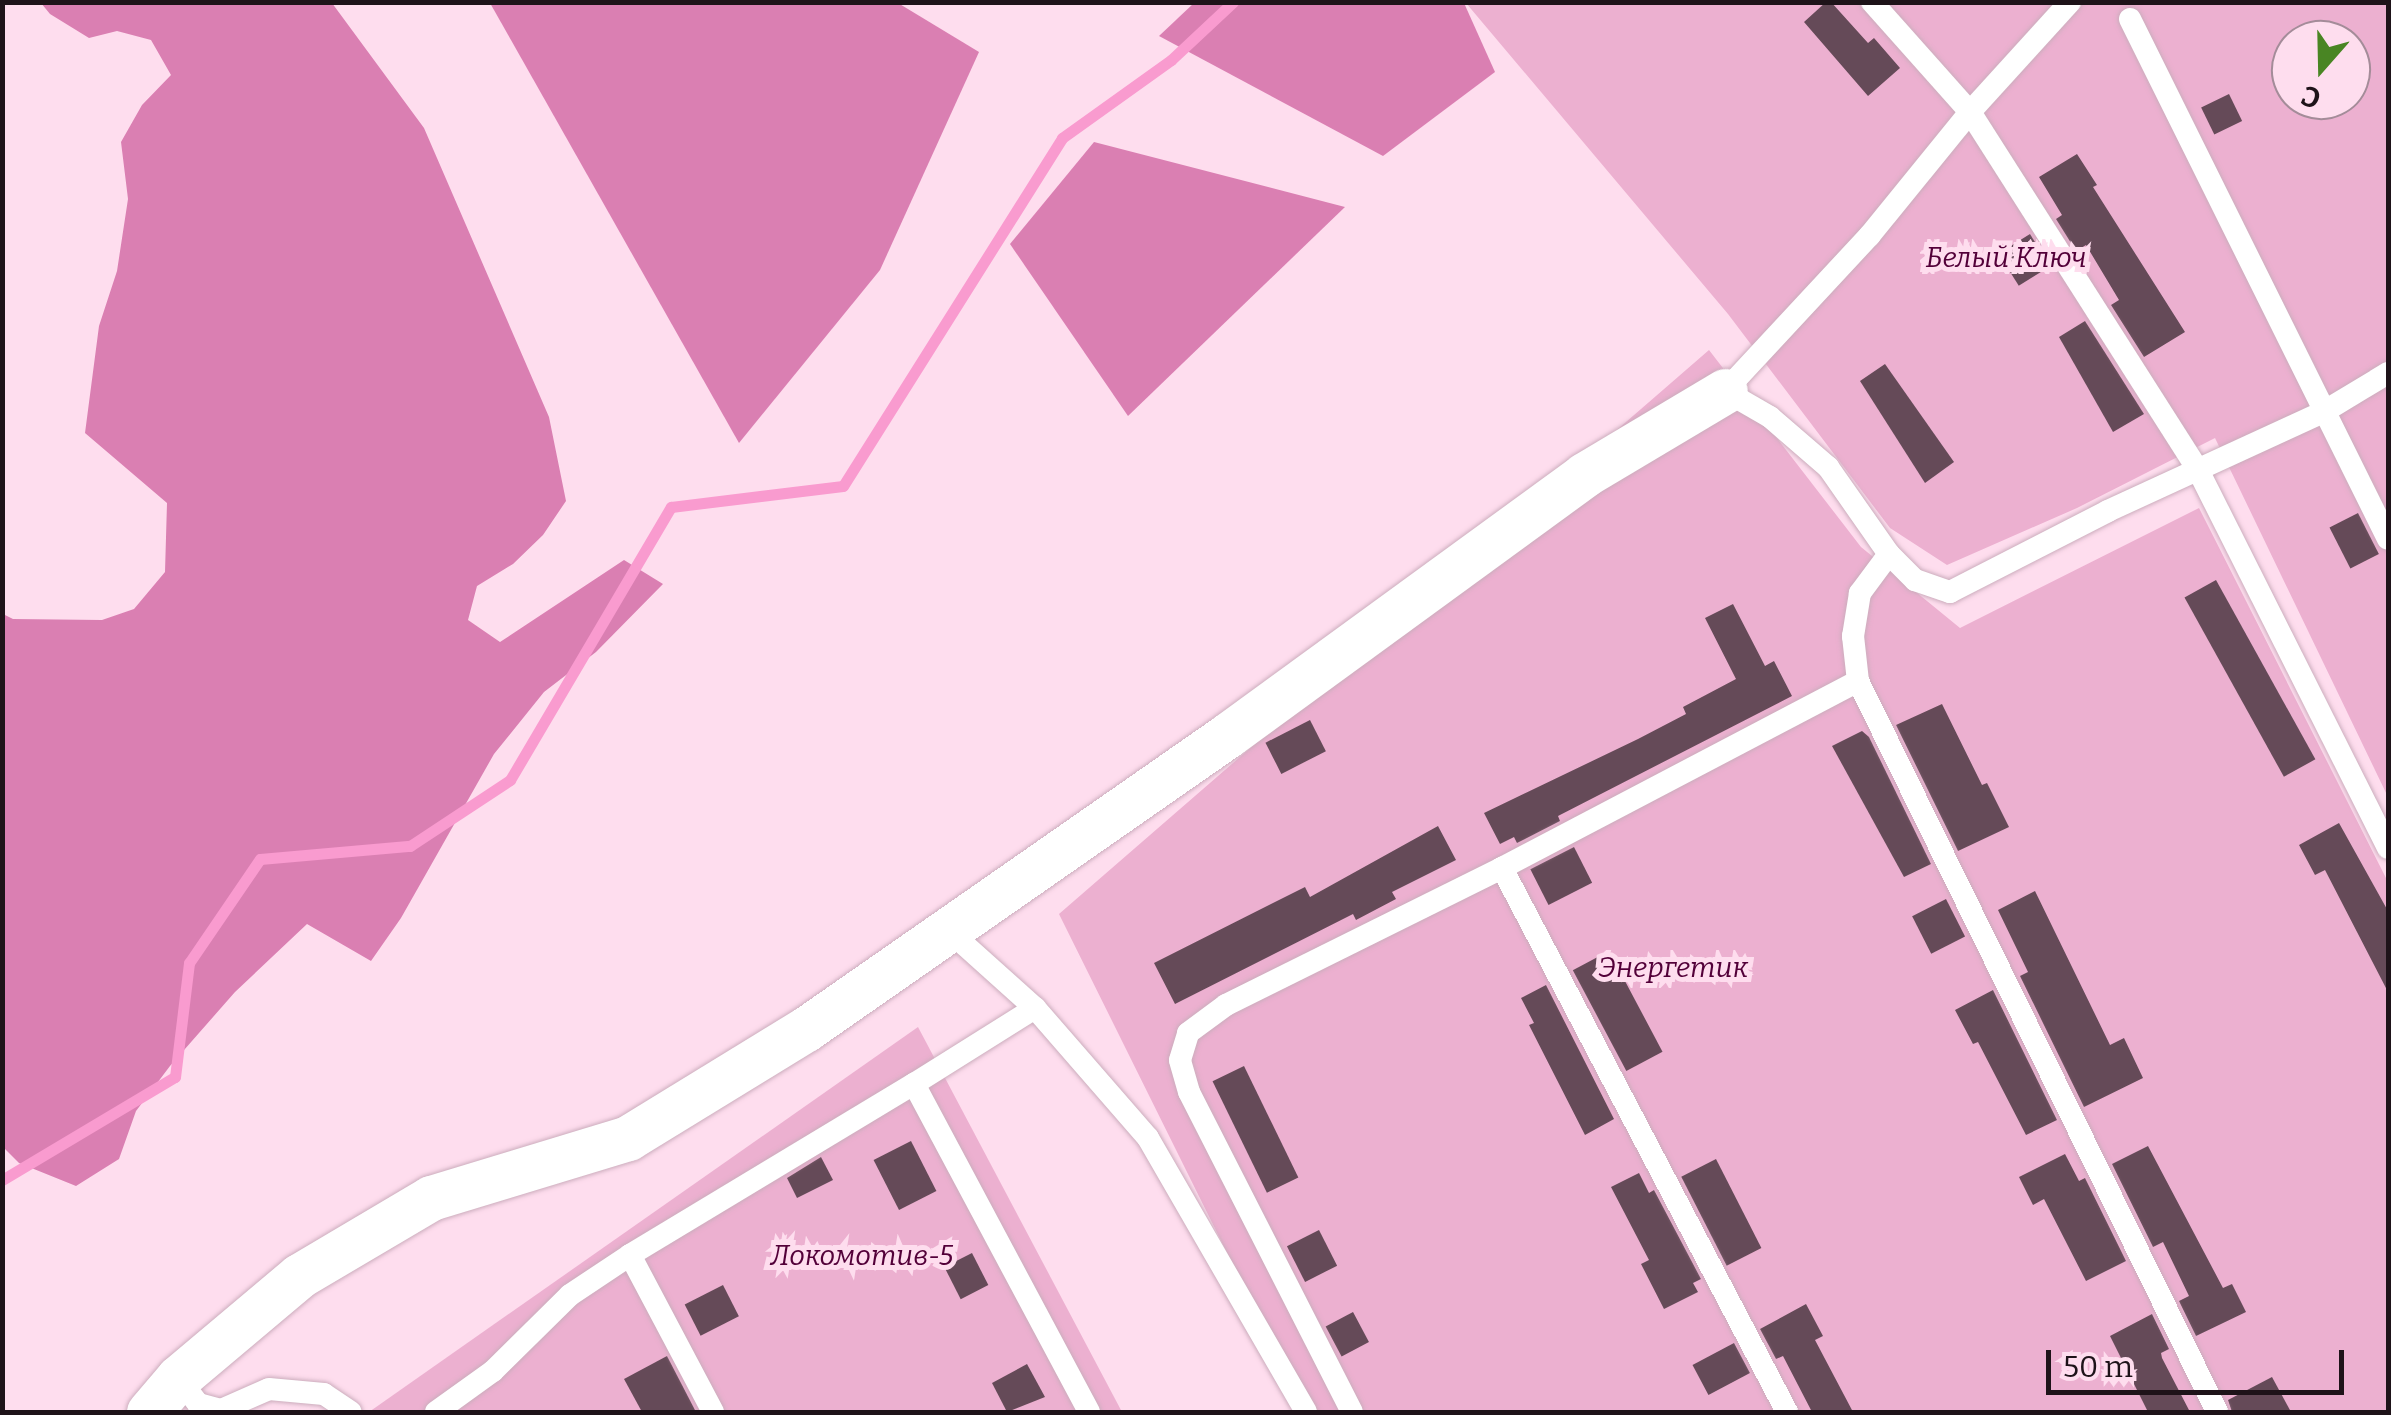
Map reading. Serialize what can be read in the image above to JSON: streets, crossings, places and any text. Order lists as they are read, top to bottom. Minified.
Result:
{"parks":["Белый Ключ","Энергетик","Локомотив-5"],"scale_bar":"50 m","north":"bottom"}
